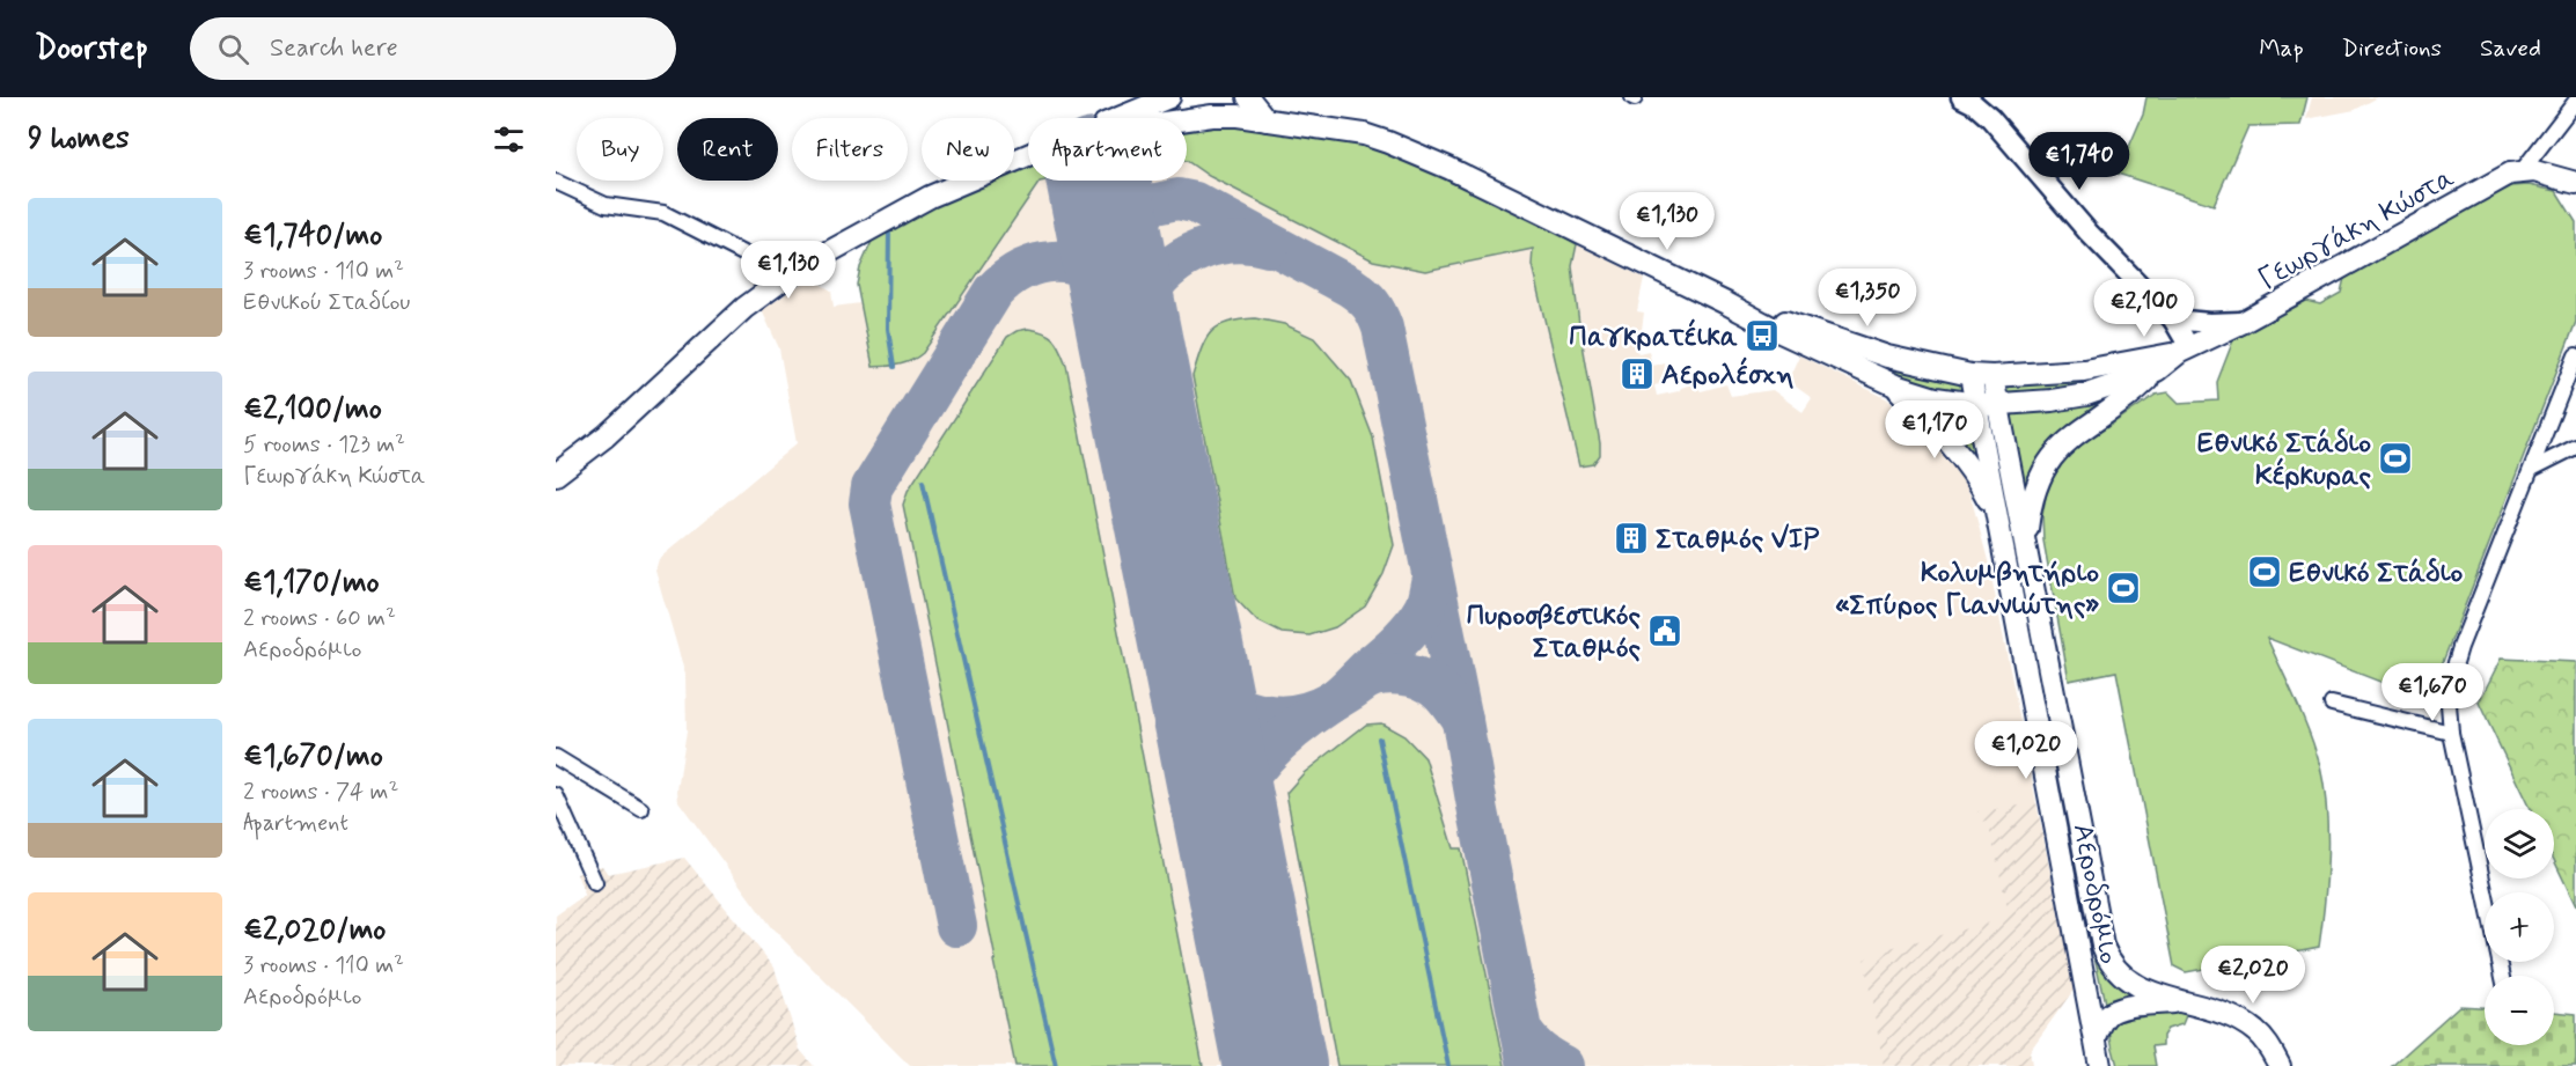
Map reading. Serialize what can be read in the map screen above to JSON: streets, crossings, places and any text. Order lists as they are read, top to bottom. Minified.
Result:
{"streets":{"main road":["Γεωργάκη Κώστα","Αεροδρόμιο"]},"crossings":[["Γεωργάκη Κώστα","Αεροδρόμιο"]],"places":{"bus stop":["Παγκρατέικα"],"building":["Αερολέσχη","Σταθμός VIP"],"sports":["Εθνικό Στάδιο Κέρκυρας","Εθνικό Στάδιο","Κολυμβητήριο «Σπύρος Γιαννιώτης»"],"public building":["Πυροσβεστικός Σταθμός"]},"page":{"header":"Doorstep","search":"Search here","nav":["Map","Directions","Saved"],"heading":"9 homes","chip":["Buy","Rent","Filters","New","Apartment"],"price":["€1,740","€1,130","€1,130","€1,350","€2,100","€1,170","€1,670","€1,020","€2,020"],"list":[{"name":"€1,740/mo","note":"3 rooms · 110 m² · Εθνικού Σταδίου"},{"name":"€2,100/mo","note":"5 rooms · 123 m² · Γεωργάκη Κώστα"},{"name":"€1,170/mo","note":"2 rooms · 60 m² · Αεροδρόμιο"},{"name":"€1,670/mo","note":"2 rooms · 74 m² · Apartment"},{"name":"€2,020/mo","note":"3 rooms · 110 m² · Αεροδρόμιο"}],"map_buttons":["+","−"]}}
